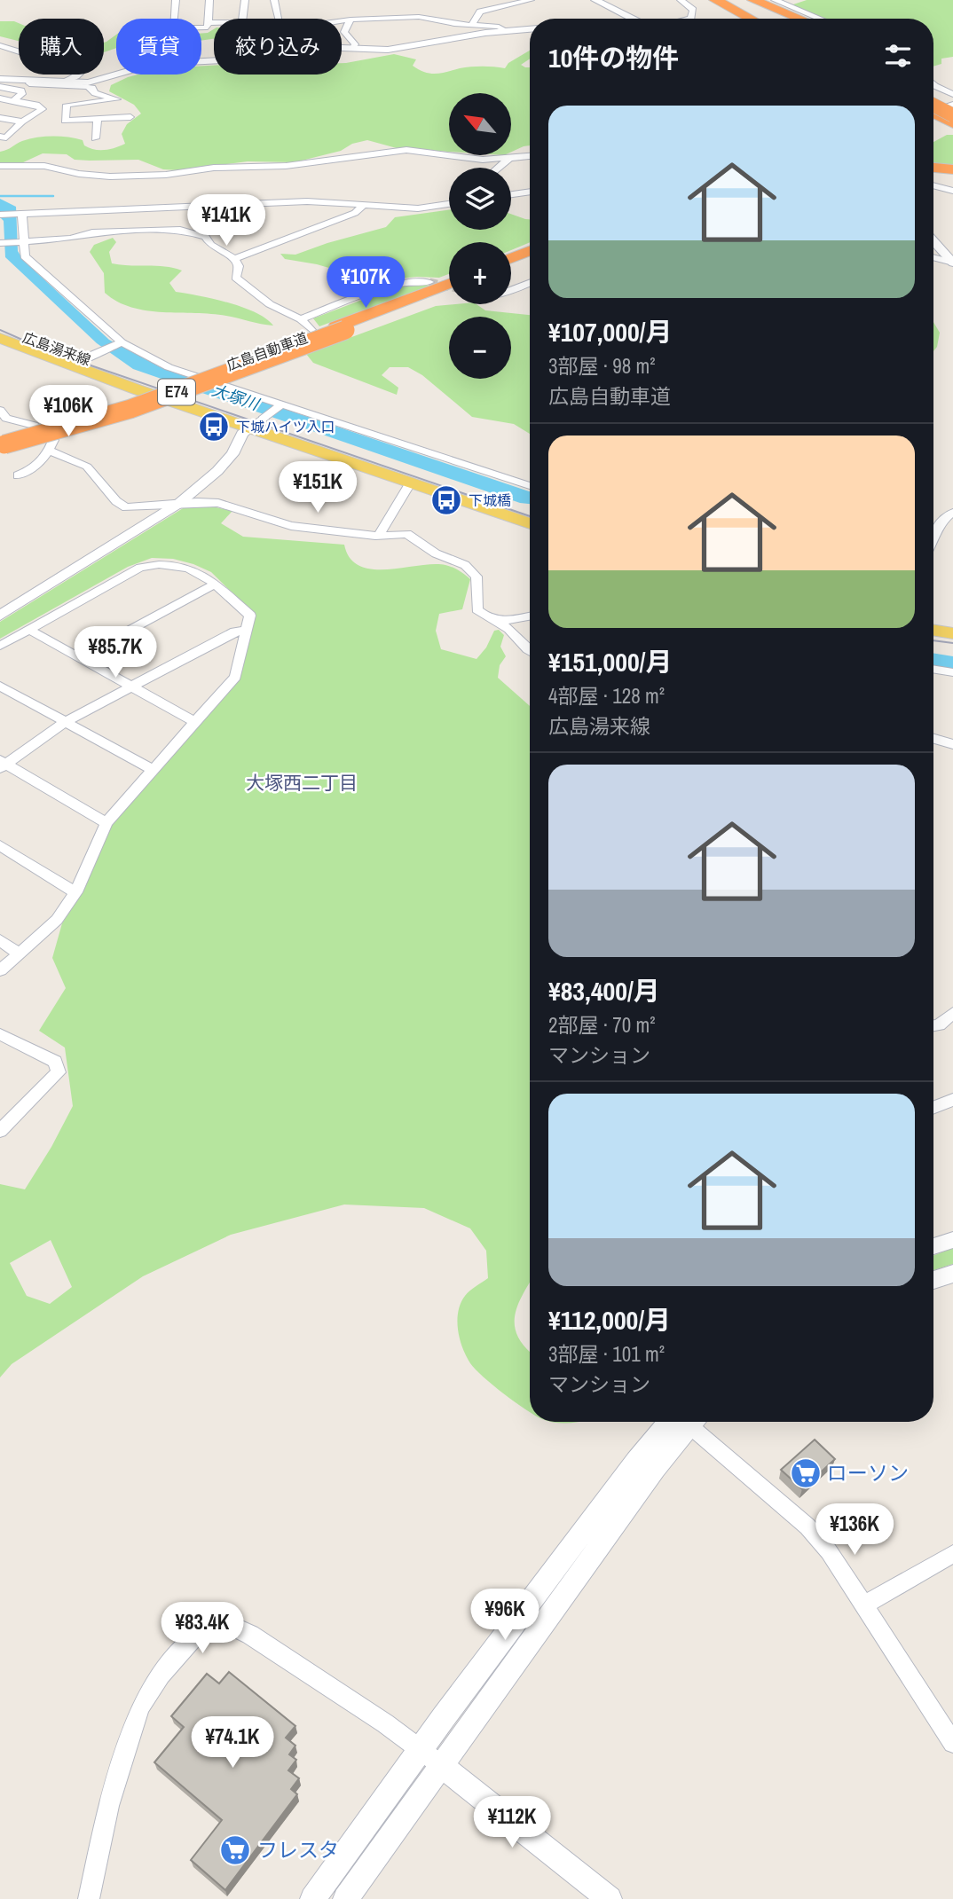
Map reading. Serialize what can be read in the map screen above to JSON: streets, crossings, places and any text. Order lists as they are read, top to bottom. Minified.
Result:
{"streets":{"highway":["広島自動車道","E74"],"main road":["広島湯来線"]},"districts":["大塚西二丁目"],"water":["大塚川"],"places":{"bus stop":["下城ハイツ入口","下城橋"],"supermarket":["ローソン","フレスタ"]},"north":"top left","page":{"chip":["購入","賃貸","絞り込み"],"heading":"10件の物件","map_buttons":["+","−"],"list":[{"name":"¥107,000/月","note":"3部屋 · 98 m² · 広島自動車道"},{"name":"¥151,000/月","note":"4部屋 · 128 m² · 広島湯来線"},{"name":"¥83,400/月","note":"2部屋 · 70 m² · マンション"},{"name":"¥112,000/月","note":"3部屋 · 101 m² · マンション"}],"price":["¥141K","¥107K","¥106K","¥151K","¥85.7K","¥136K","¥96K","¥83.4K","¥74.1K","¥112K"]}}
